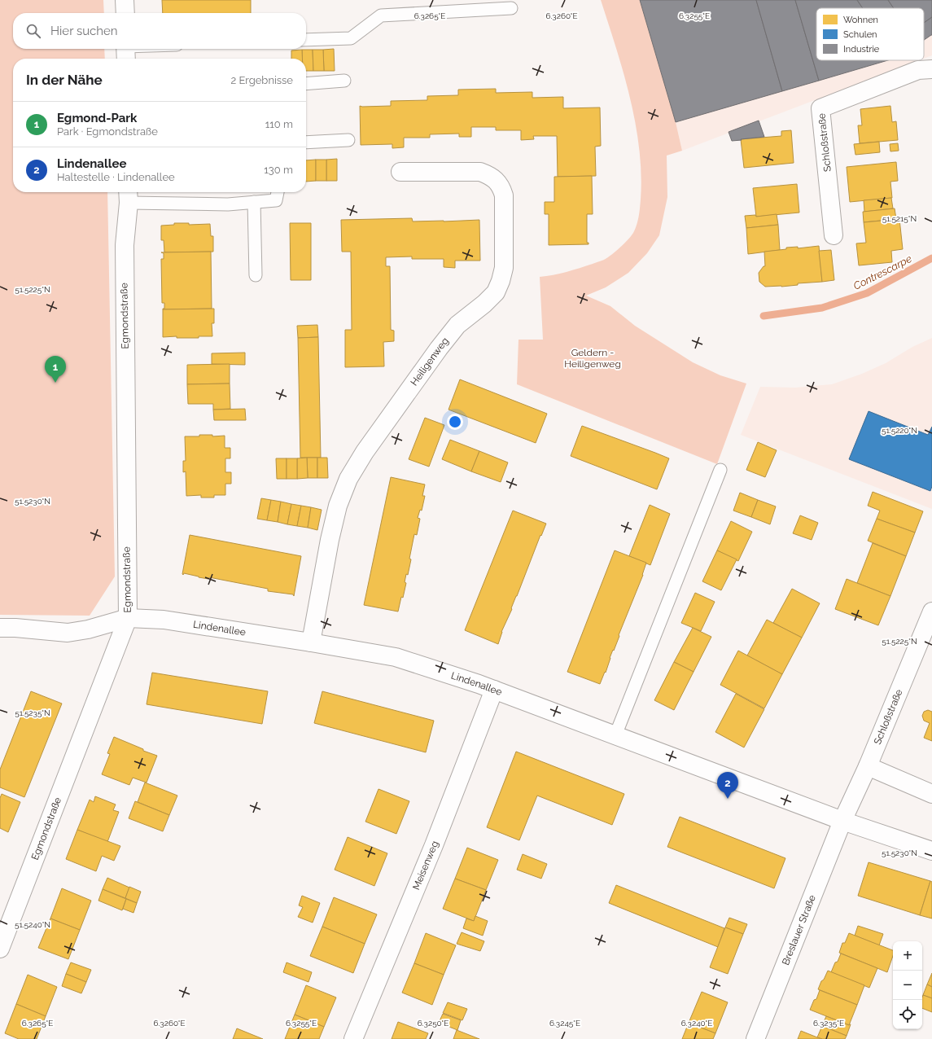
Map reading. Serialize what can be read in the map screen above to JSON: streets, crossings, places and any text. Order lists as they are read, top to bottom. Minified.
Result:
{"streets":{"street":["Schloßstraße","Egmondstraße","Heiligenweg","Lindenallee","Meisenweg","Breslauer Straße"]},"crossings":[["Schloßstraße","Lindenallee"],["Schloßstraße","Breslauer Straße"],["Egmondstraße","Lindenallee"],["Heiligenweg","Lindenallee"],["Lindenallee","Meisenweg"],["Lindenallee","Breslauer Straße"]],"water":["Contrescarpe"],"parks":["Geldern - Heiligenweg"],"legend":["Wohnen","Schulen","Industrie"],"page":{"search":"Hier suchen","heading":["In der Nähe","2 Ergebnisse"],"list":[{"mark":"1","name":"Egmond-Park","note":"Park · Egmondstraße","value":"110 m"},{"mark":"2","name":"Lindenallee","note":"Haltestelle · Lindenallee","value":"130 m"}],"pins":["1","2"],"map_buttons":["+","−"]},"coordinates":["6.3265°E","6.3260°E","6.3255°E","51.5215°N","51.5225°N","51.5220°N","51.5230°N","51.5235°N","51.5240°N","6.3250°E","6.3245°E","6.3240°E","6.3235°E"]}
